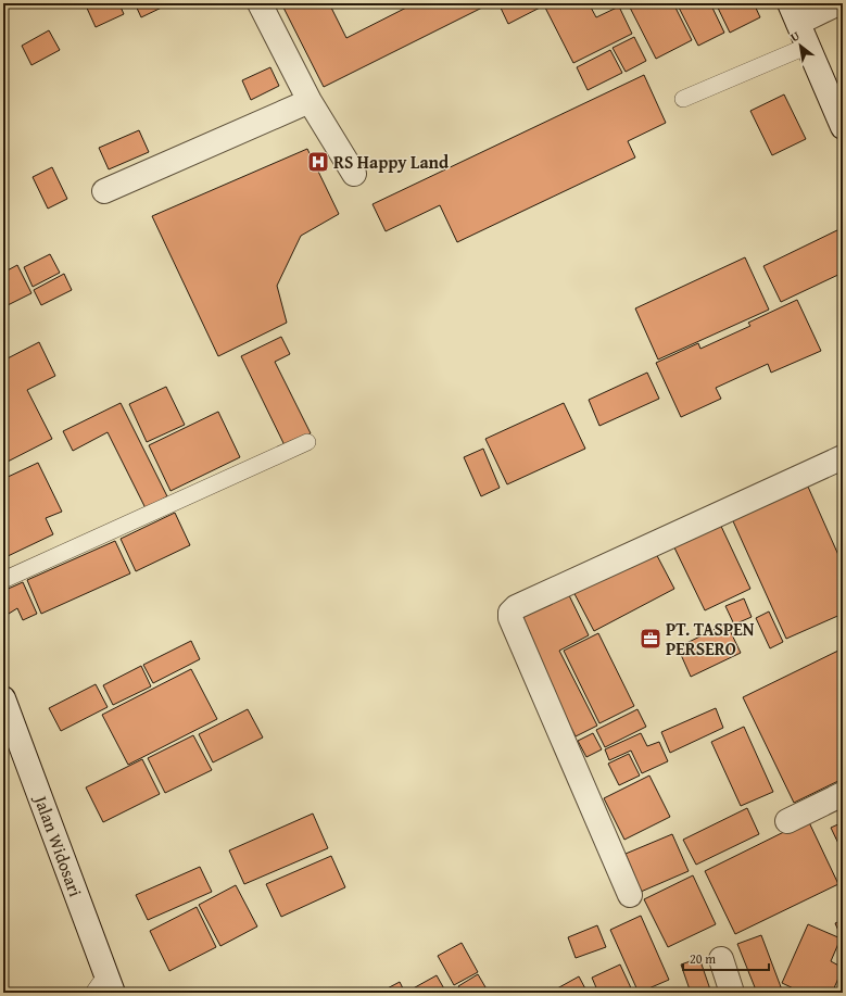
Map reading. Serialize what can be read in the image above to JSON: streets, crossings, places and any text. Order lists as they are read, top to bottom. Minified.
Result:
{"streets":{"street":["Jalan Widosari"]},"places":{"hospital":["RS Happy Land"],"office":["PT. TASPEN PERSERO"]},"scale_bar":"20 m","north":"top left"}
